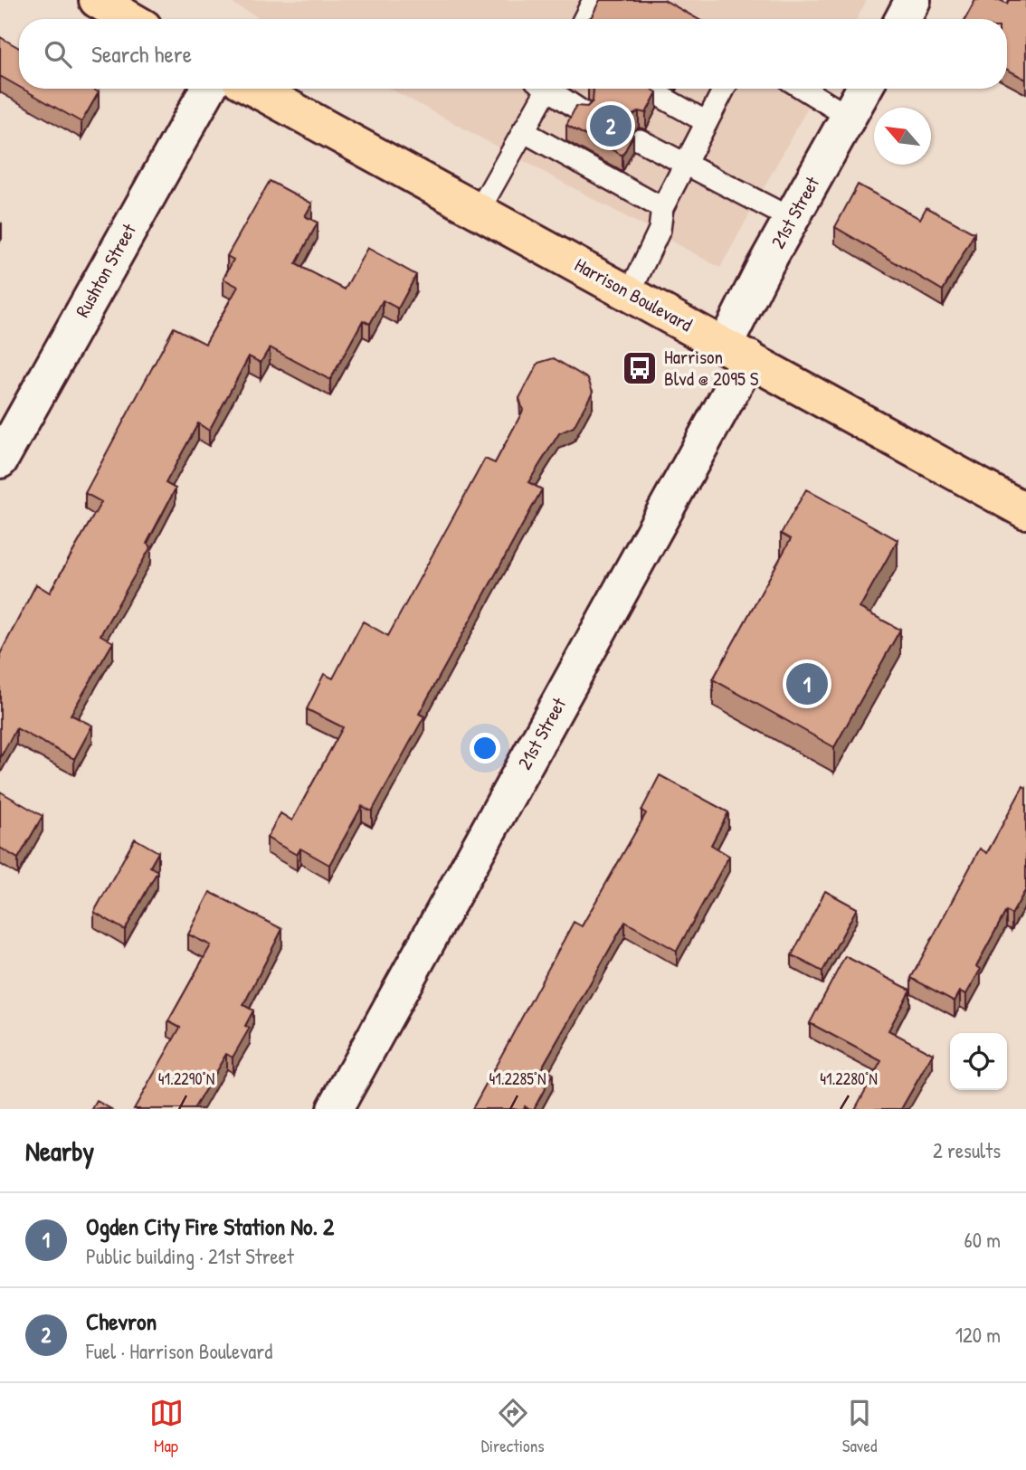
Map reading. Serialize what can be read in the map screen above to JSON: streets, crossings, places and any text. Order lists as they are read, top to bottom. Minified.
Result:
{"streets":{"main road":["Harrison Boulevard"],"street":["21st Street","Rushton Street"]},"crossings":[["21st Street","Harrison Boulevard"]],"places":{"bus stop":["Harrison Blvd @ 2095 S"]},"north":"top left","page":{"search":"Search here","pins":["2","1"],"heading":["Nearby","2 results"],"list":[{"mark":"1","name":"Ogden City Fire Station No. 2","note":"Public building · 21st Street","value":"60 m"},{"mark":"2","name":"Chevron","note":"Fuel · Harrison Boulevard","value":"120 m"}],"nav":["Map","Directions","Saved"]},"coordinates":["41.2290°N","41.2285°N","41.2280°N"]}
